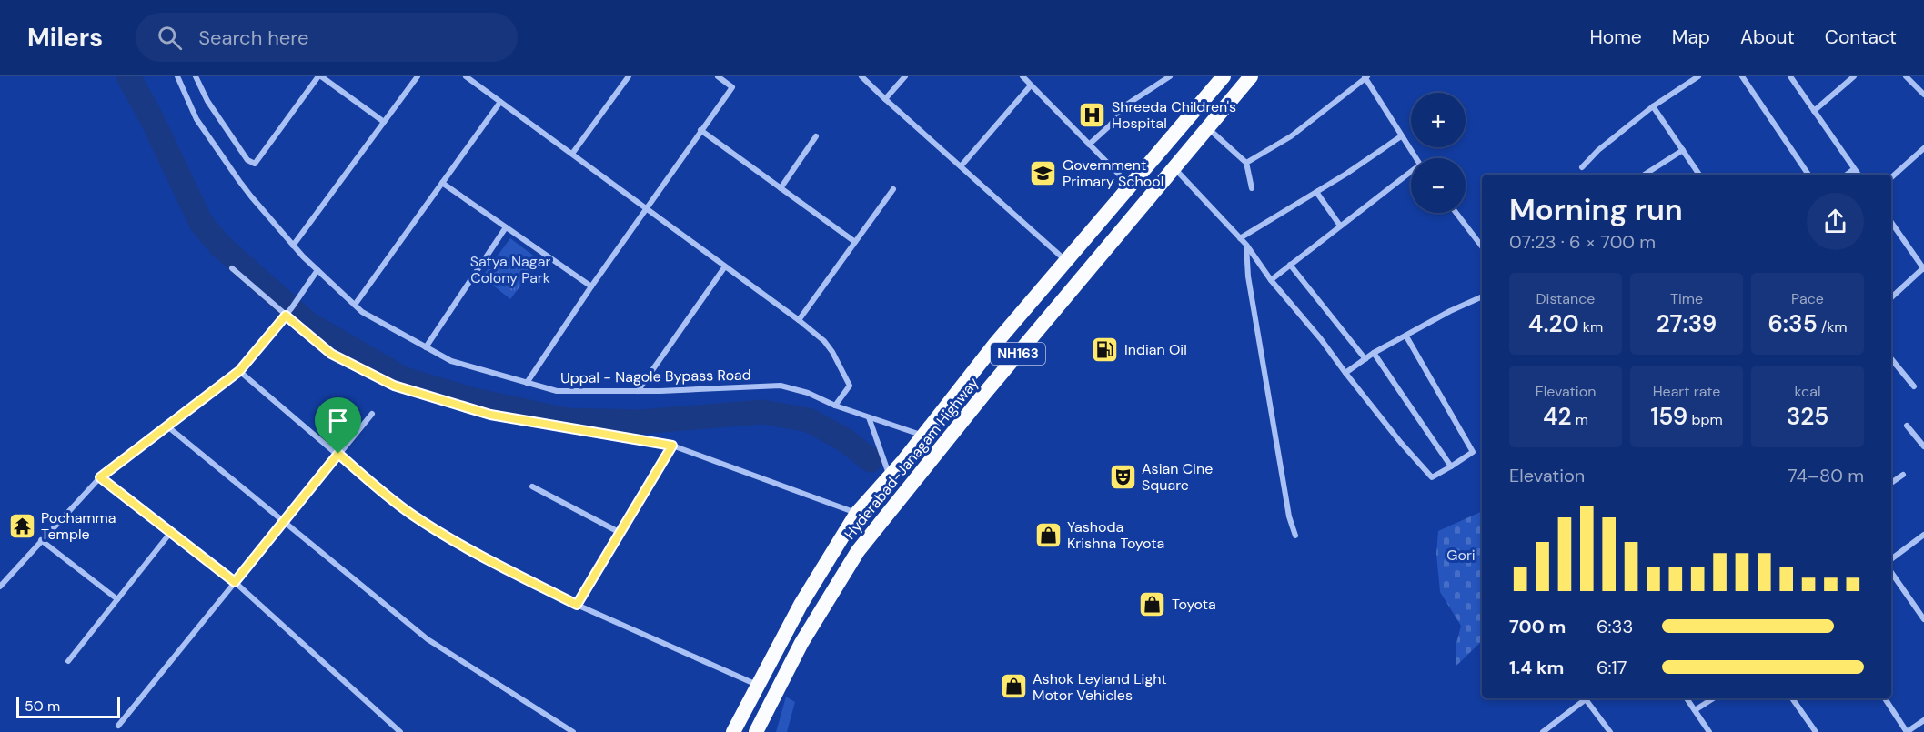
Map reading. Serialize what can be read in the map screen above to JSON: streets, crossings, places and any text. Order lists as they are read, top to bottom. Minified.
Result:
{"streets":{"highway":["NH163","Hyderabad-Janagam Highway"],"street":["Uppal - Nagole Bypass Road"]},"crossings":[["Uppal - Nagole Bypass Road","Hyderabad-Janagam Highway"]],"parks":["Satya Nagar Colony Park","Gori"],"places":{"hospital":["Shreeda Children's Hospital"],"school or university":["Government Primary School"],"fuel station":["Indian Oil"],"theatre":["Asian Cine Square"],"temple":["Pochamma Temple"],"shop":["Yashoda Krishna Toyota","Toyota","Ashok Leyland Light Motor Vehicles"]},"scale_bar":"50 m","page":{"header":"Milers","search":"Search here","nav":["Home","Map","About","Contact"],"map_buttons":["+","−"],"heading":["Morning run","07:23 · 6 × 700 m"],"stats":[["Distance","4.20 km"],["Time","27:39"],["Pace","6:35 /km"],["Elevation","42 m"],["Heart rate","159 bpm"],["kcal","325"]],"chart":["Elevation","74–80 m"],"list":[{"name":"700 m","note":"6:33"},{"name":"1.4 km","note":"6:17"}],"scale":"50 m"}}
